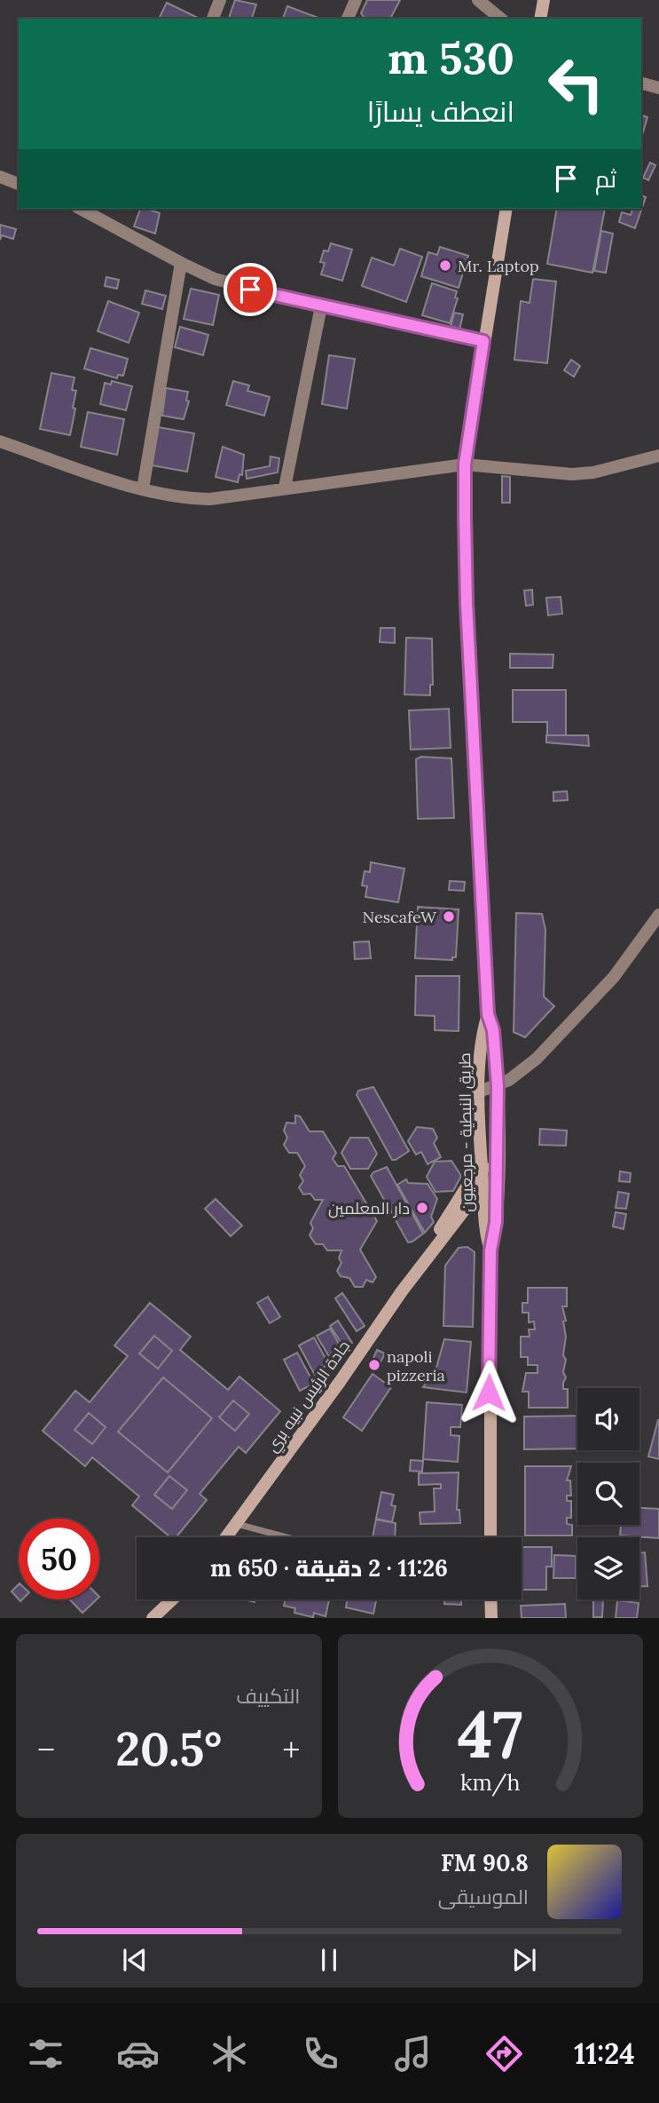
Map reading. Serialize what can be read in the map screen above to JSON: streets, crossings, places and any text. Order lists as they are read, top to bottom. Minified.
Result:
{"streets":{"main road":["طريق النبطية - مرجعيون","جادة الرئيس نبيه بري"]},"crossings":[["طريق النبطية - مرجعيون","جادة الرئيس نبيه بري"]],"places":["Mr. Laptop","NescafeW","دار المعلمين","napoli pizzeria"],"page":{"turn":["530 m","انعطف يسارًا"],"then":"ثم","limit":"50","trip":"11:26 · 2 دقيقة · 650 m","tile":"التكييف","heat":["−","20.5°","+"],"song":["90.8 FM","الموسيقى"],"tabs":"11:24","gauge":["47","km/h"]}}
